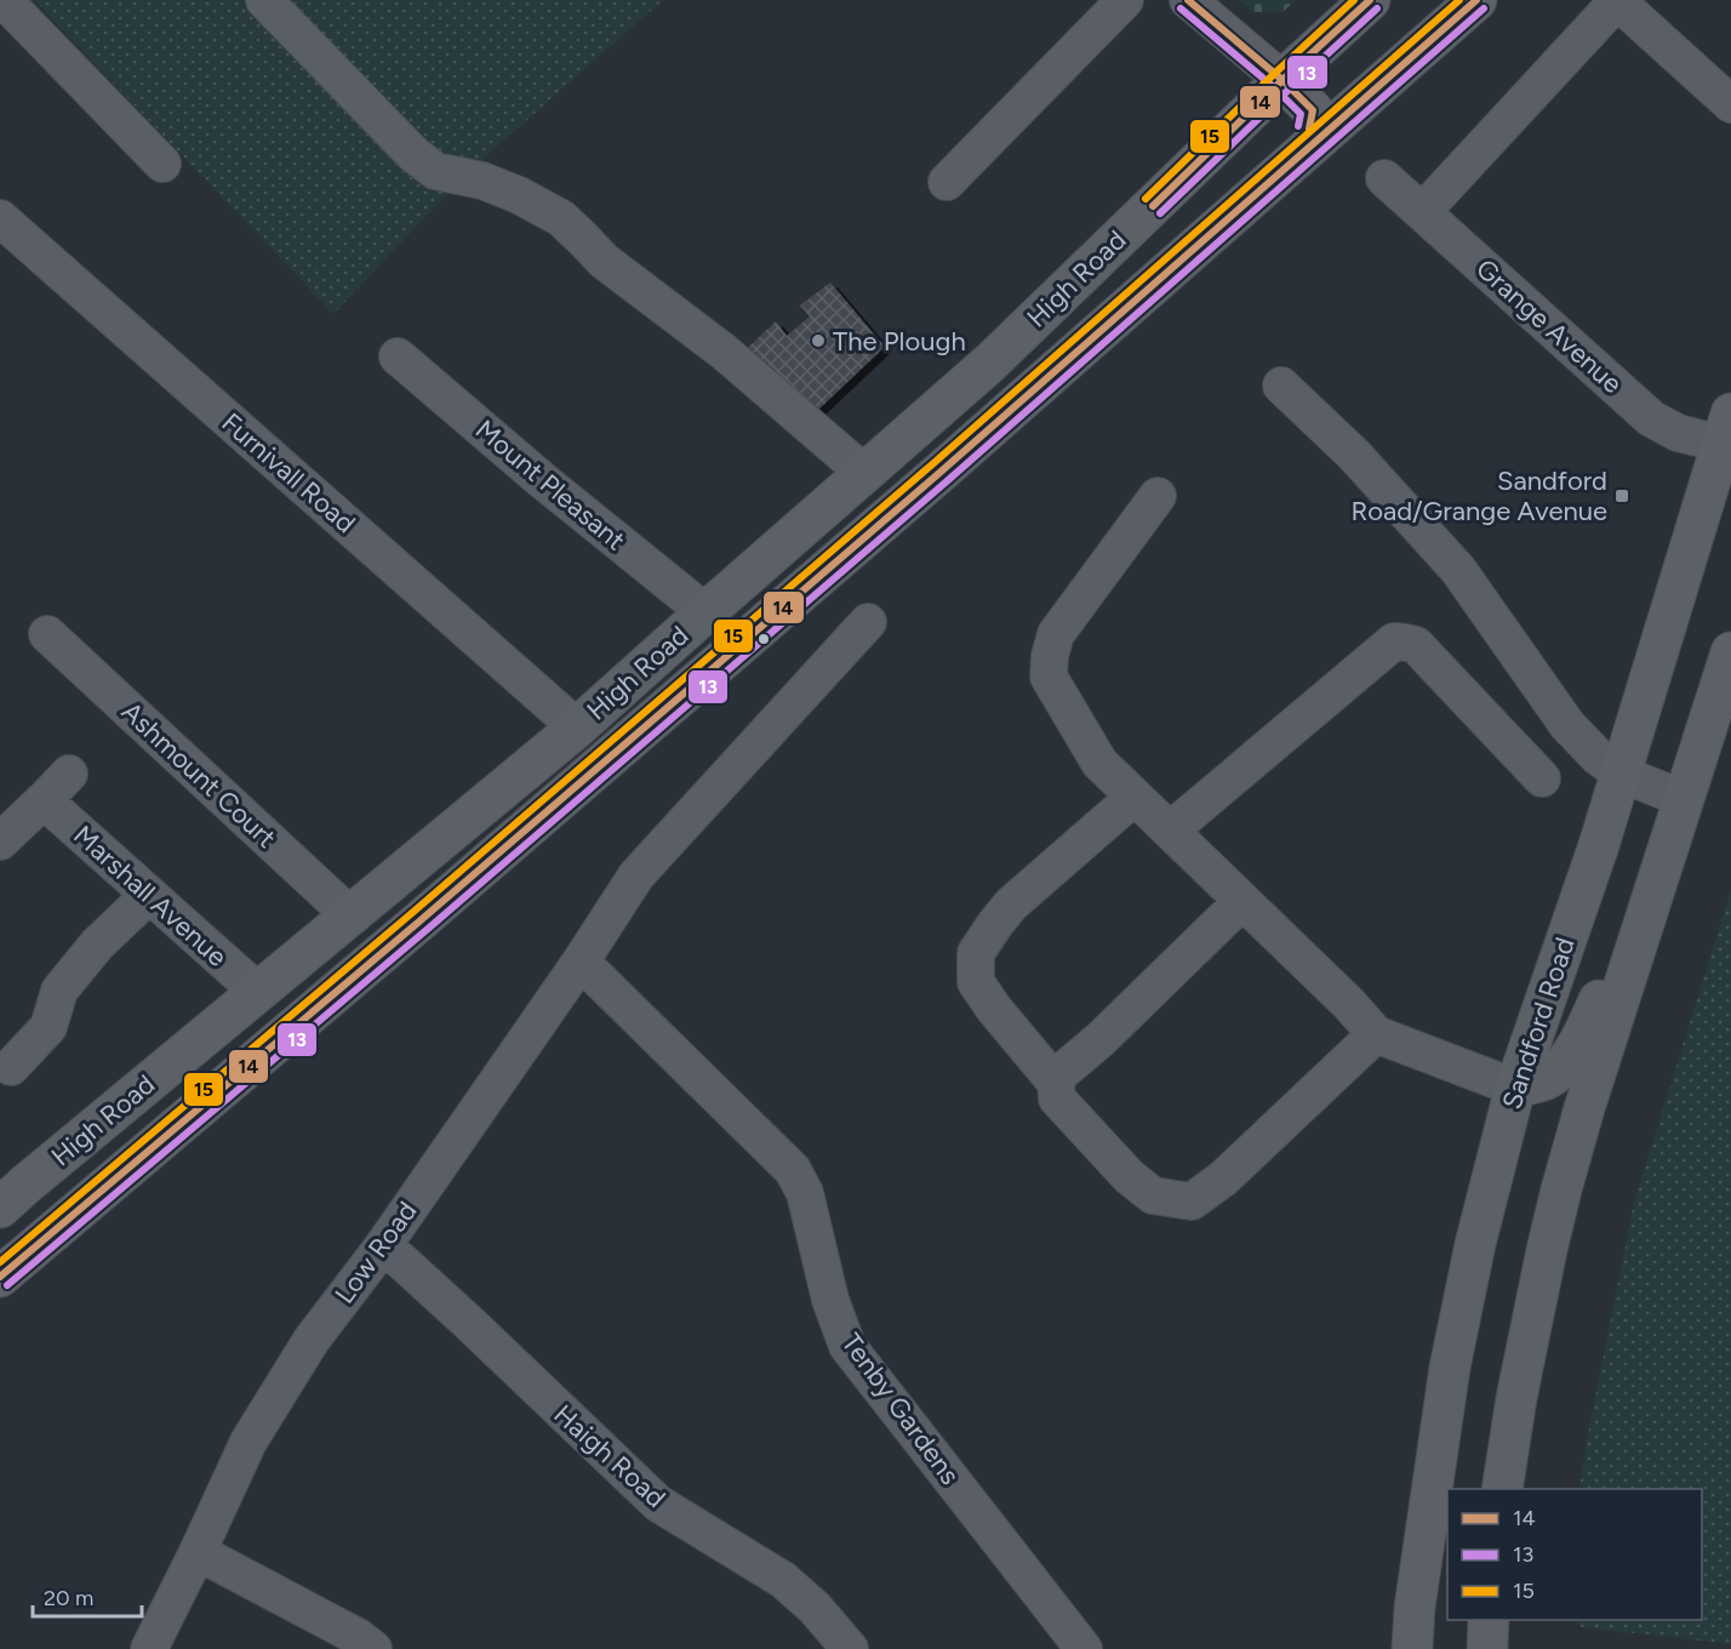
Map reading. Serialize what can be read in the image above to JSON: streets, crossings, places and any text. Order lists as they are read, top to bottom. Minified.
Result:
{"streets":{"main road":["High Road","Sandford Road"],"street":["Grange Avenue","Furnivall Road","Mount Pleasant","Ashmount Court","Marshall Avenue","Low Road","Tenby Gardens","Haigh Road"]},"crossings":[["High Road","Furnivall Road"],["High Road","Mount Pleasant"],["High Road","Ashmount Court"],["High Road","Marshall Avenue"],["Grange Avenue","Sandford Road"],["Low Road","Tenby Gardens"],["Low Road","Haigh Road"]],"places":{"other":["The Plough"],"transit":["Sandford Road/Grange Avenue"]},"lines":["transit line 14","transit line 15","transit line 13"],"legend":["14","13","15"],"scale_bar":"20 m"}
